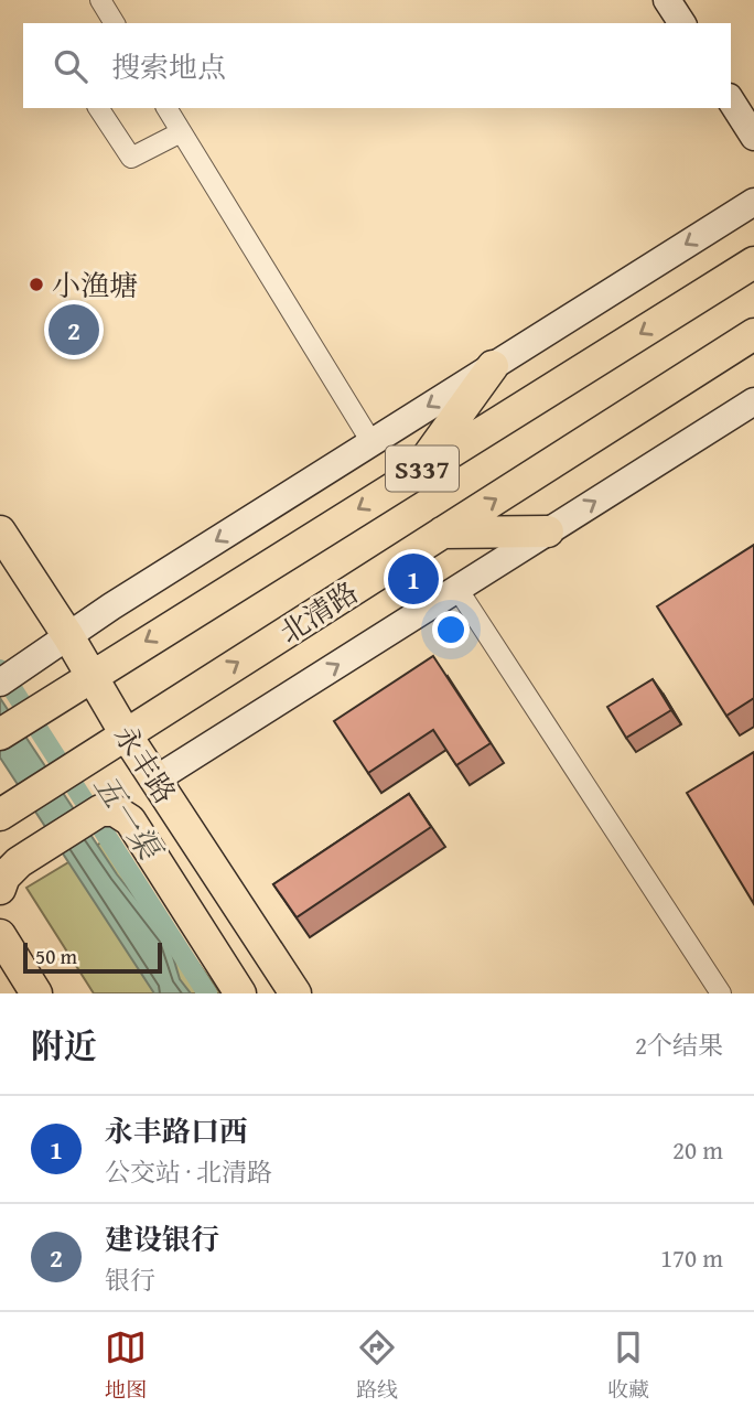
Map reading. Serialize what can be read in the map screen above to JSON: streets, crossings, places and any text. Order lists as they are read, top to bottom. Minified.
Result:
{"streets":{"main road":["S337","北清路","永丰路"]},"crossings":[["S337","永丰路"],["北清路","永丰路"]],"water":["五一渠"],"places":["小渔塘"],"scale_bar":"50 m","page":{"search":"搜索地点","pins":["2","1"],"scale":"50 m","heading":["附近","2个结果"],"list":[{"mark":"1","name":"永丰路口西","note":"公交站 · 北清路","value":"20 m"},{"mark":"2","name":"建设银行","note":"银行","value":"170 m"}],"nav":["地图","路线","收藏"]}}
